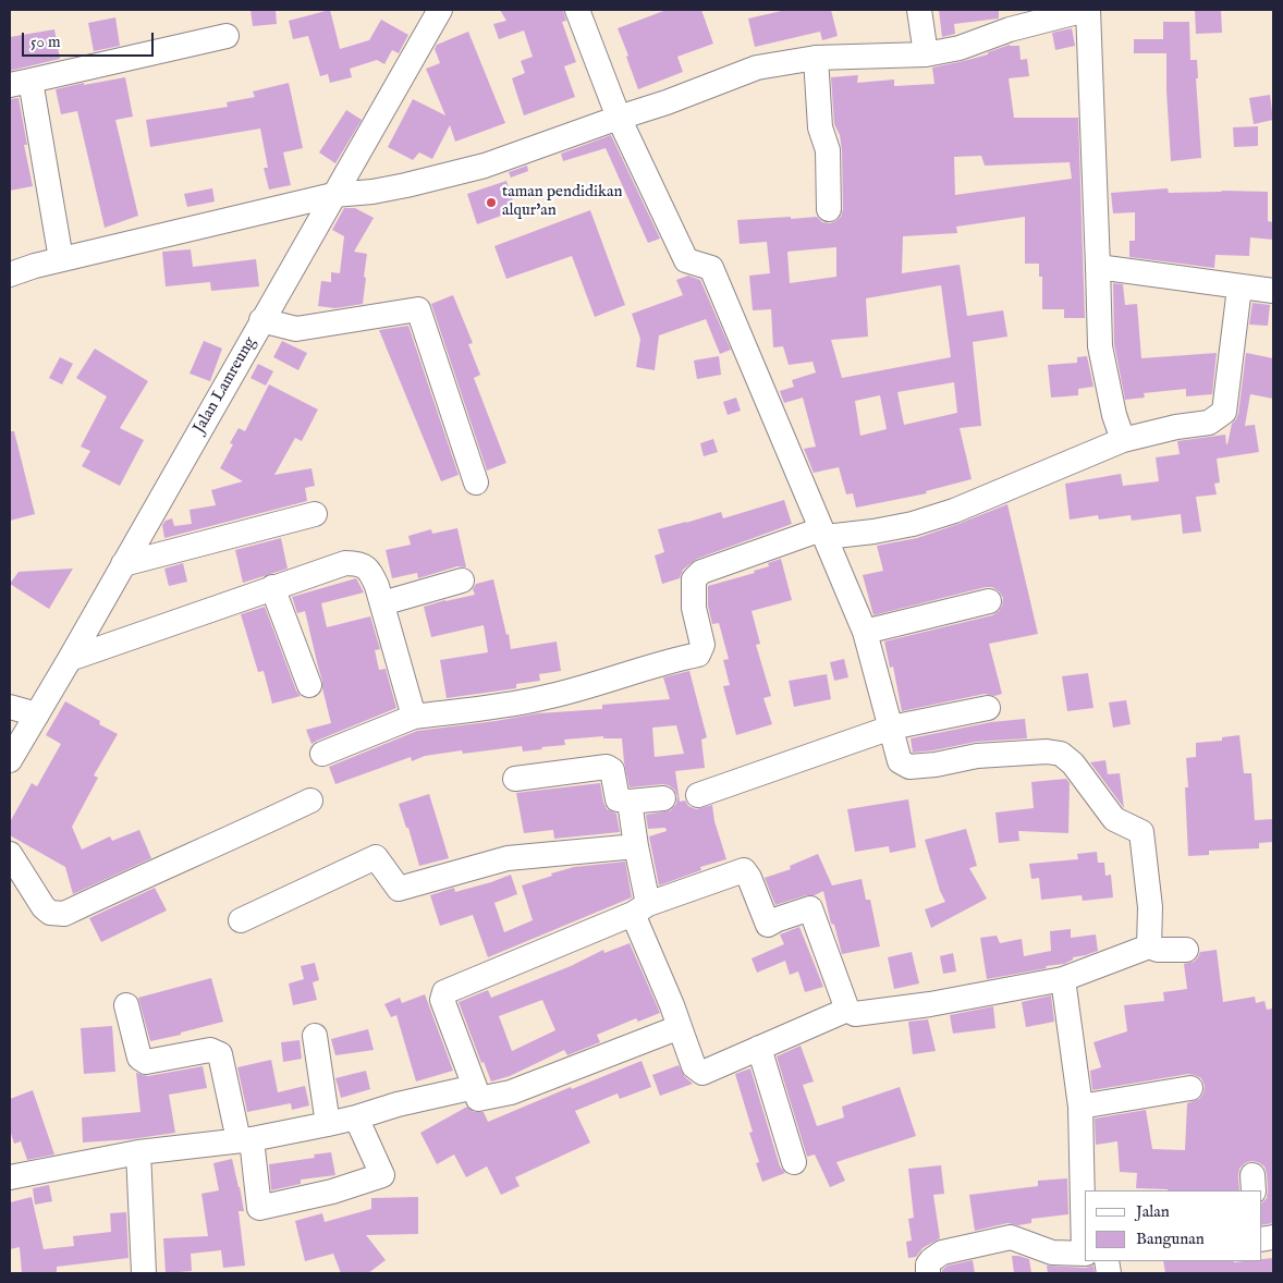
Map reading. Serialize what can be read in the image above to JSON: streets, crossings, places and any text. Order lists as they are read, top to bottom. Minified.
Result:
{"streets":{"street":["Jalan Lamreung"]},"places":["taman pendidikan alqur'an"],"legend":["Jalan","Bangunan"],"scale_bar":"50 m"}
